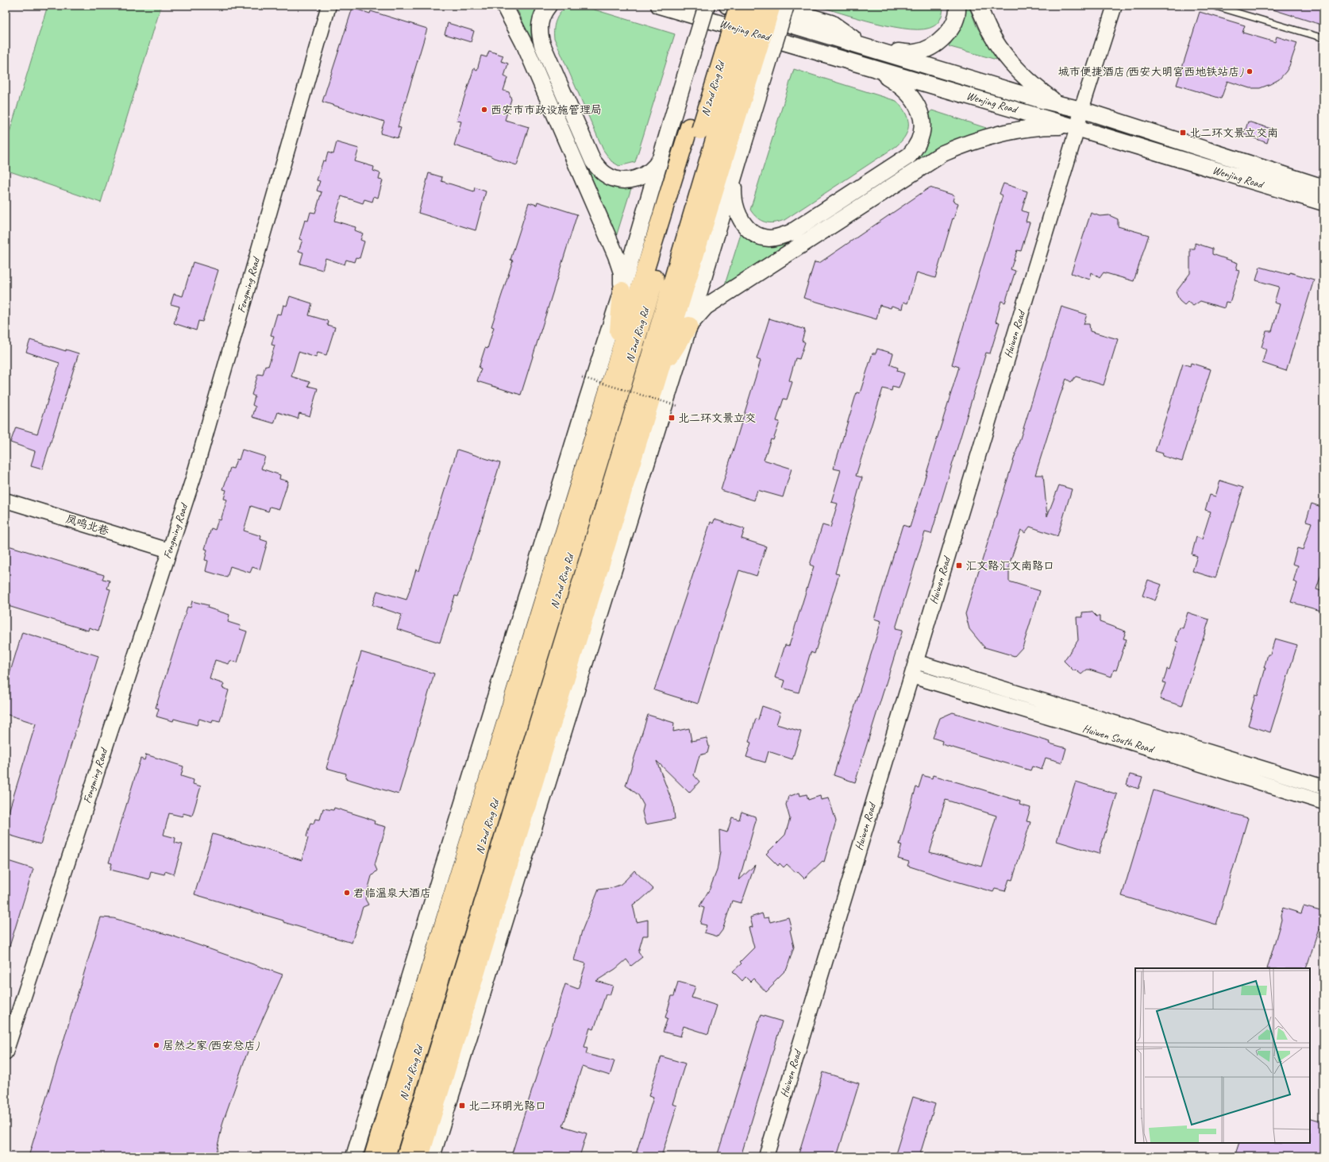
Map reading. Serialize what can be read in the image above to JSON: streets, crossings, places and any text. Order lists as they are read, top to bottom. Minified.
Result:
{"streets":{"highway":["N 2nd Ring Rd"],"main road":["Wenjing Road"],"street":["Fengming Road","Huiwen Road","凤鸣北巷","Huiwen South Road"]},"crossings":[["Wenjing Road","Huiwen Road"],["Fengming Road","凤鸣北巷"],["Huiwen Road","Huiwen South Road"]],"places":{"other":["城市便捷酒店(西安大明宫西地铁站店)","西安市市政设施管理局","君临温泉大酒店","居然之家(西安总店)"],"transit":["北二环文景立交南","北二环文景立交","汇文路汇文南路口","北二环明光路口"]}}
